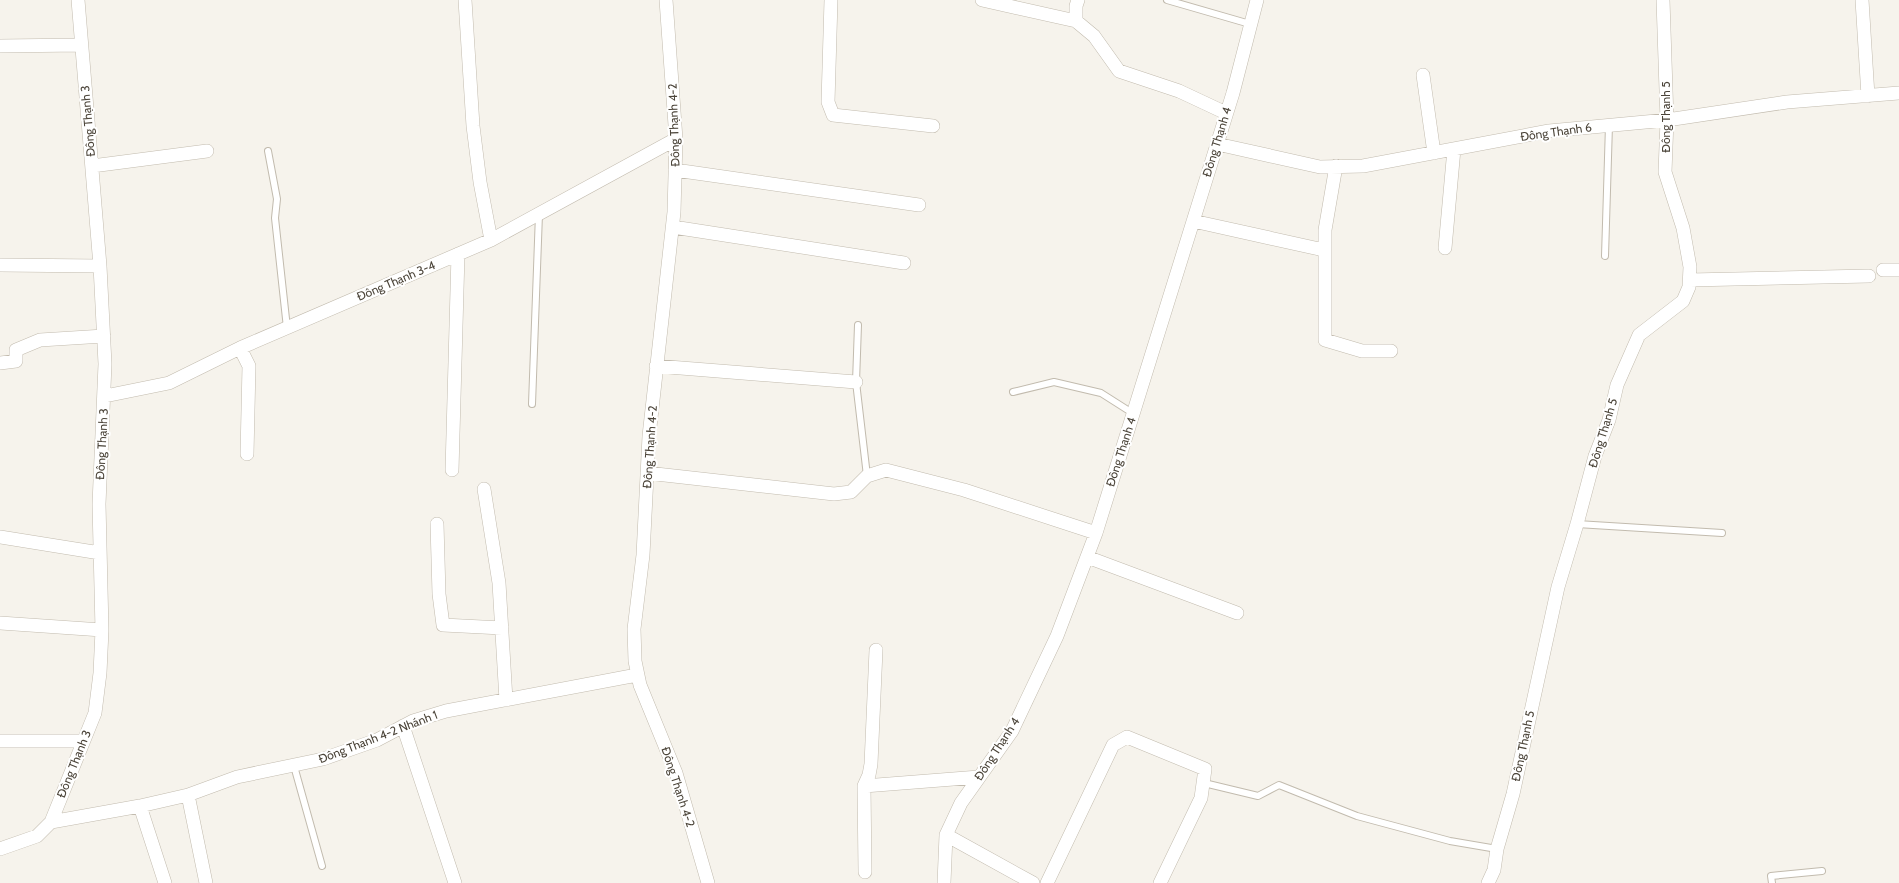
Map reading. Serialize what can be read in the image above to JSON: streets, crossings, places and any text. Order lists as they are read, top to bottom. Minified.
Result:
{"streets":{"street":["Đông Thạnh 5","Đông Thạnh 3","Đông Thạnh 4-2","Đông Thạnh 6","Đông Thạnh 4","Đông Thạnh 3-4","Đông Thạnh 4-2 Nhánh 1"]},"crossings":[["Đông Thạnh 5","Đông Thạnh 6"],["Đông Thạnh 3","Đông Thạnh 3-4"],["Đông Thạnh 3","Đông Thạnh 4-2 Nhánh 1"],["Đông Thạnh 4-2","Đông Thạnh 3-4"],["Đông Thạnh 4-2","Đông Thạnh 4-2 Nhánh 1"],["Đông Thạnh 6","Đông Thạnh 4"]]}
